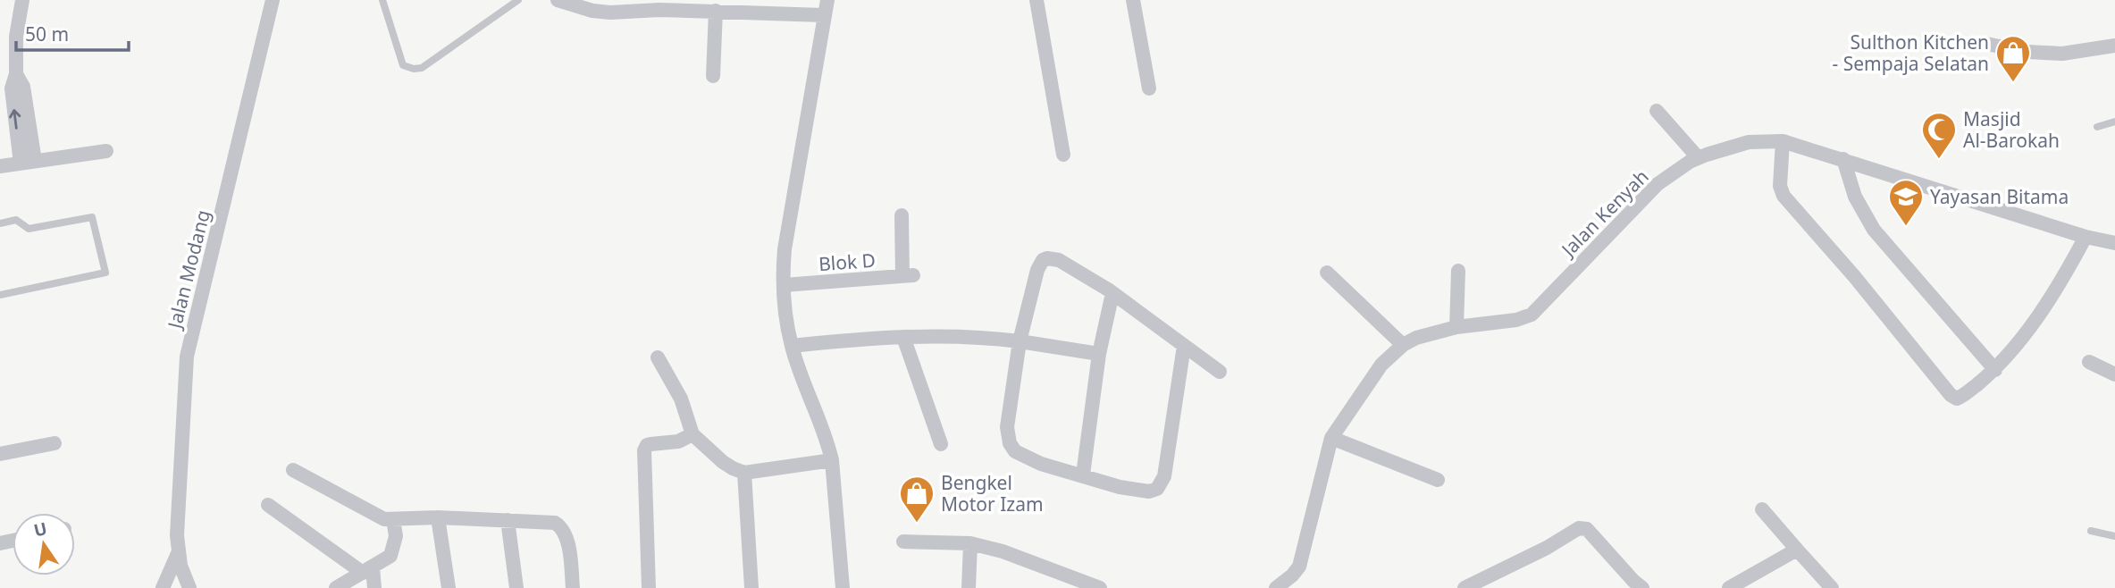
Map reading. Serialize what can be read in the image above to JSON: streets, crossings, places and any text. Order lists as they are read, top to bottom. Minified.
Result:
{"streets":{"street":["Jalan Kenyah","Blok D","Jalan Modang"]},"places":{"shop":["Sulthon Kitchen - Sempaja Selatan","Bengkel Motor Izam"],"mosque":["Masjid Al-Barokah"],"school or university":["Yayasan Bitama"]},"scale_bar":"50 m","north":"top"}
